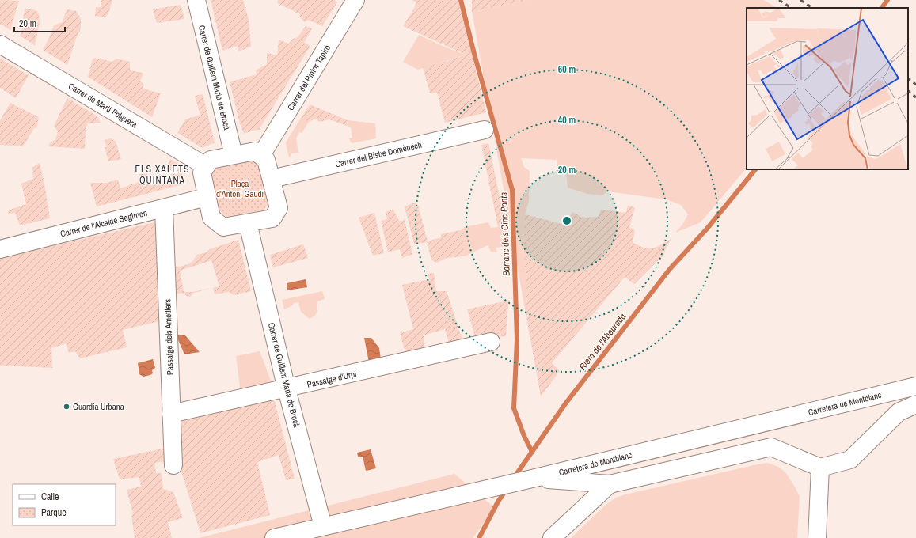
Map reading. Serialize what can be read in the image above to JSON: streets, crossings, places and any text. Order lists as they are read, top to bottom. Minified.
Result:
{"streets":{"street":["Carrer de Guillem Maria de Brocà","Carrer del Pintor Tapiró","Carrer de Martí Folguera","Carrer del Bisbe Domènech","Carrer de l'Alcalde Segimon","Passatge dels Ametllers","Passatge d'Urpí","Carretera de Montblanc"]},"crossings":[["Carrer de Guillem Maria de Brocà","Carrer del Pintor Tapiró"],["Carrer de Guillem Maria de Brocà","Carrer de Martí Folguera"],["Carrer de Guillem Maria de Brocà","Carrer del Bisbe Domènech"],["Carrer de Guillem Maria de Brocà","Carrer de l'Alcalde Segimon"],["Carrer de Guillem Maria de Brocà","Passatge d'Urpí"],["Carrer de Guillem Maria de Brocà","Carretera de Montblanc"],["Carrer del Pintor Tapiró","Carrer de Martí Folguera"],["Carrer del Pintor Tapiró","Carrer del Bisbe Domènech"],["Carrer del Pintor Tapiró","Carrer de l'Alcalde Segimon"],["Carrer de Martí Folguera","Carrer del Bisbe Domènech"],["Carrer de Martí Folguera","Carrer de l'Alcalde Segimon"],["Carrer del Bisbe Domènech","Carrer de l'Alcalde Segimon"],["Carrer de l'Alcalde Segimon","Passatge dels Ametllers"],["Passatge dels Ametllers","Passatge d'Urpí"]],"districts":["ELS XALETS QUINTANA"],"water":["Barranc dels Cinc Ponts","Riera de l'Abeurada"],"parks":["Plaça d'Antoni Gaudí"],"places":["Guardia Urbana"],"legend":["Calle","Parque"],"scale_bar":"20 m","rings":["60 m","40 m","20 m"]}
